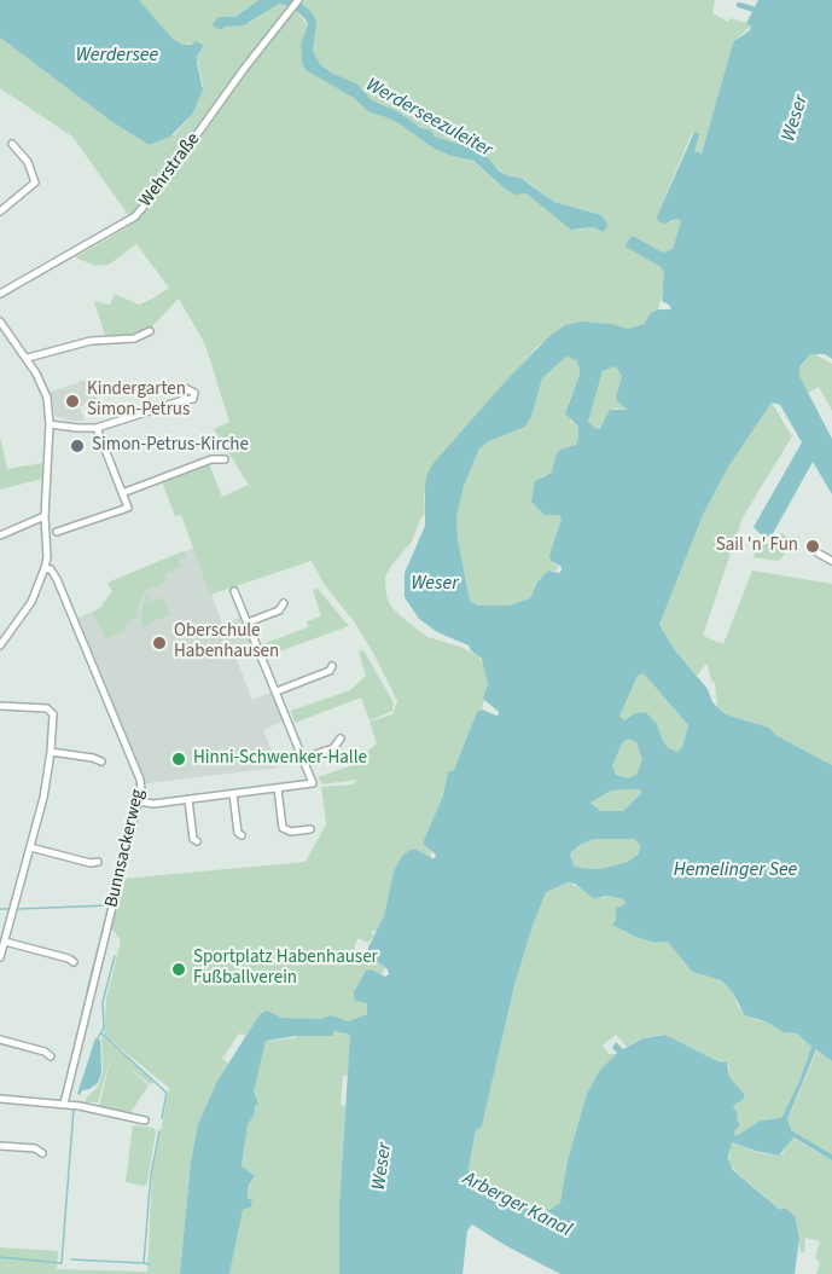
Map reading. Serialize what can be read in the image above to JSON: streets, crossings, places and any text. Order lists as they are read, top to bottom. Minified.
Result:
{"streets":{"street":["Wehrstraße","Bunnsackerweg"]},"water":["Werdersee","Werderseezuleiter","Weser","Hemelinger See","Arberger Kanal"],"places":["Kindergarten Simon-Petrus","Simon-Petrus-Kirche","Sail 'n' Fun","Oberschule Habenhausen","Hinni-Schwenker-Halle","Sportplatz Habenhauser Fußballverein"]}
